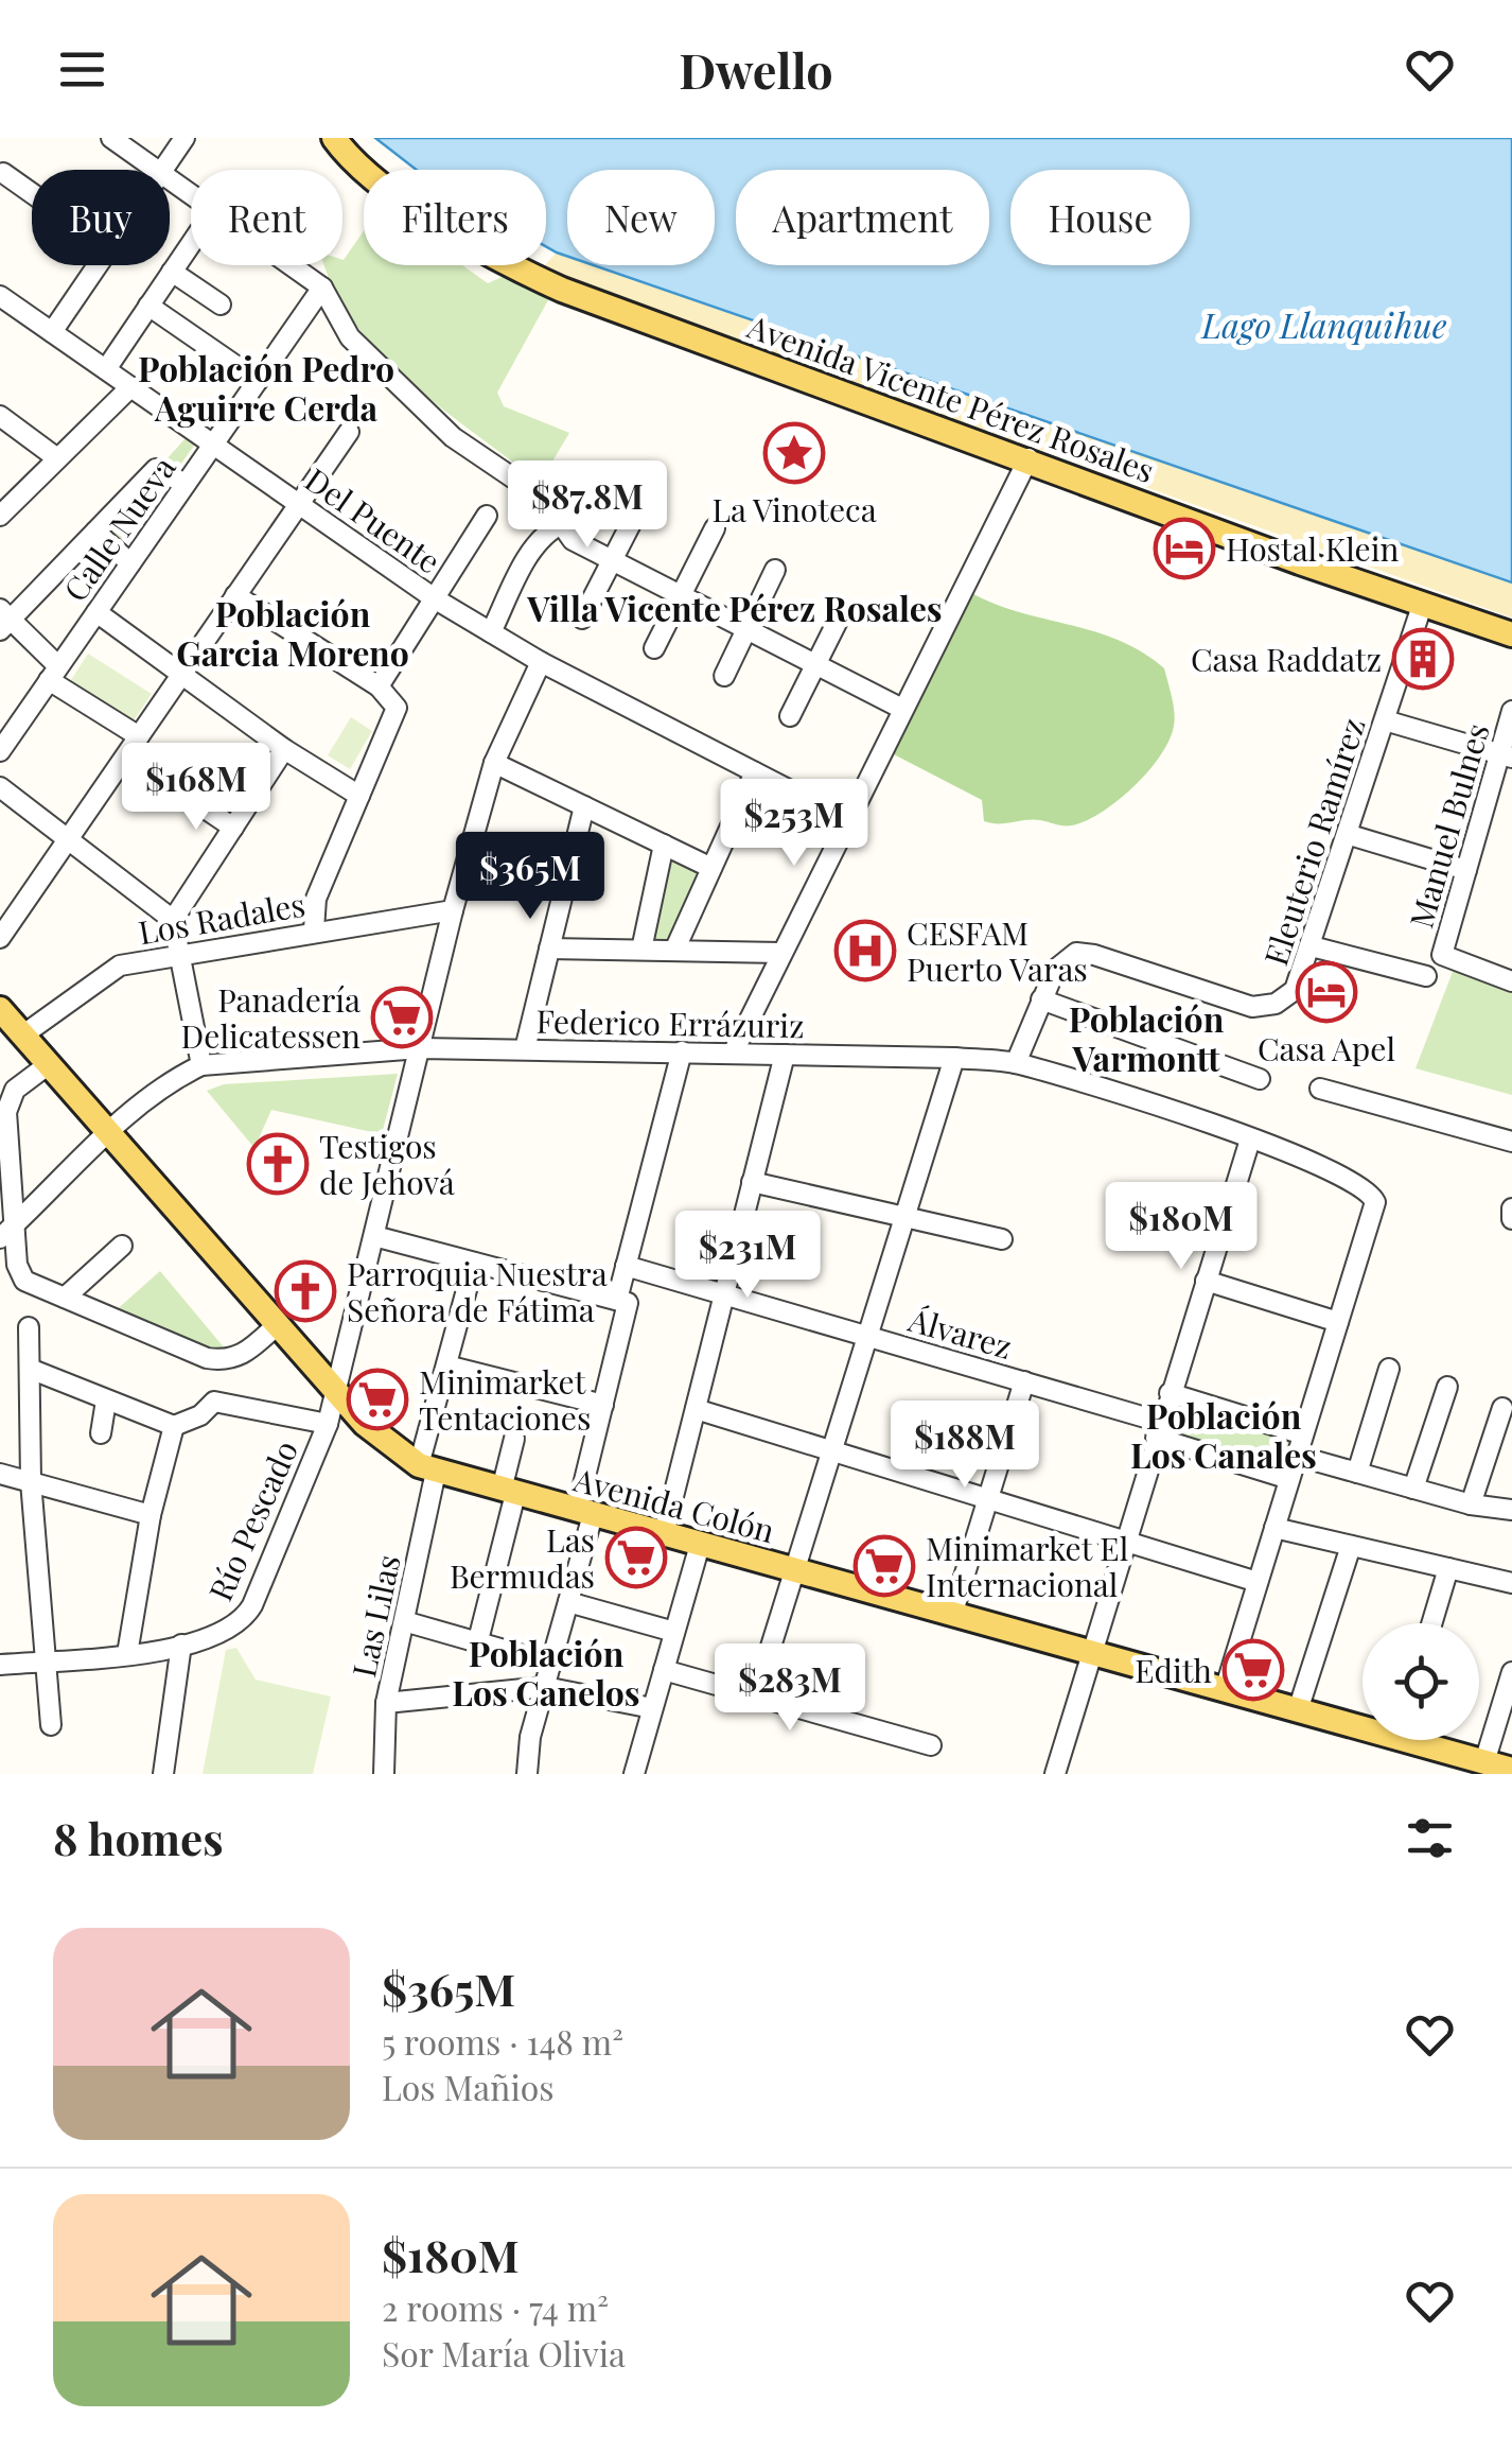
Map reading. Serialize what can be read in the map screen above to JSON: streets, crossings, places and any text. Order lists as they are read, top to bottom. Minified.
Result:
{"streets":{"main road":["Avenida Vicente Pérez Rosales","Avenida Colón"],"street":["Del Puente","Calle Nueva","Manuel Bulnes","Eleuterio Ramírez","Los Radales","Federico Errázuriz","Álvarez","Río Pescado","Las Lilas"]},"crossings":[["Avenida Vicente Pérez Rosales","Eleuterio Ramírez"],["Del Puente","Calle Nueva"],["Del Puente","Río Pescado"],["Los Radales","Avenida Colón"],["Los Radales","Río Pescado"],["Federico Errázuriz","Avenida Colón"],["Federico Errázuriz","Río Pescado"],["Avenida Colón","Río Pescado"],["Avenida Colón","Las Lilas"]],"districts":["Población Pedro Aguirre Cerda","Villa Vicente Pérez Rosales","Población Garcia Moreno","Población Varmontt","Población Los Canales","Población Los Canelos"],"water":["Lago Llanquihue"],"places":{"place":["La Vinoteca"],"hotel":["Hostal Klein","Casa Apel"],"building":["Casa Raddatz"],"hospital":["CESFAM Puerto Varas"],"supermarket":["Panadería Delicatessen","Minimarket Tentaciones","Las Bermudas","Minimarket El Internacional","Edith"],"church":["Testigos de Jehová","Parroquia Nuestra Señora de Fátima"]},"page":{"header":"Dwello","chip":["Buy","Rent","Filters","New","Apartment","House"],"price":["$87.8M","$168M","$253M","$365M","$180M","$231M","$188M","$283M"],"heading":"8 homes","list":[{"name":"$365M","note":"5 rooms · 148 m² · Los Mañios"},{"name":"$180M","note":"2 rooms · 74 m² · Sor María Olivia"}]}}
